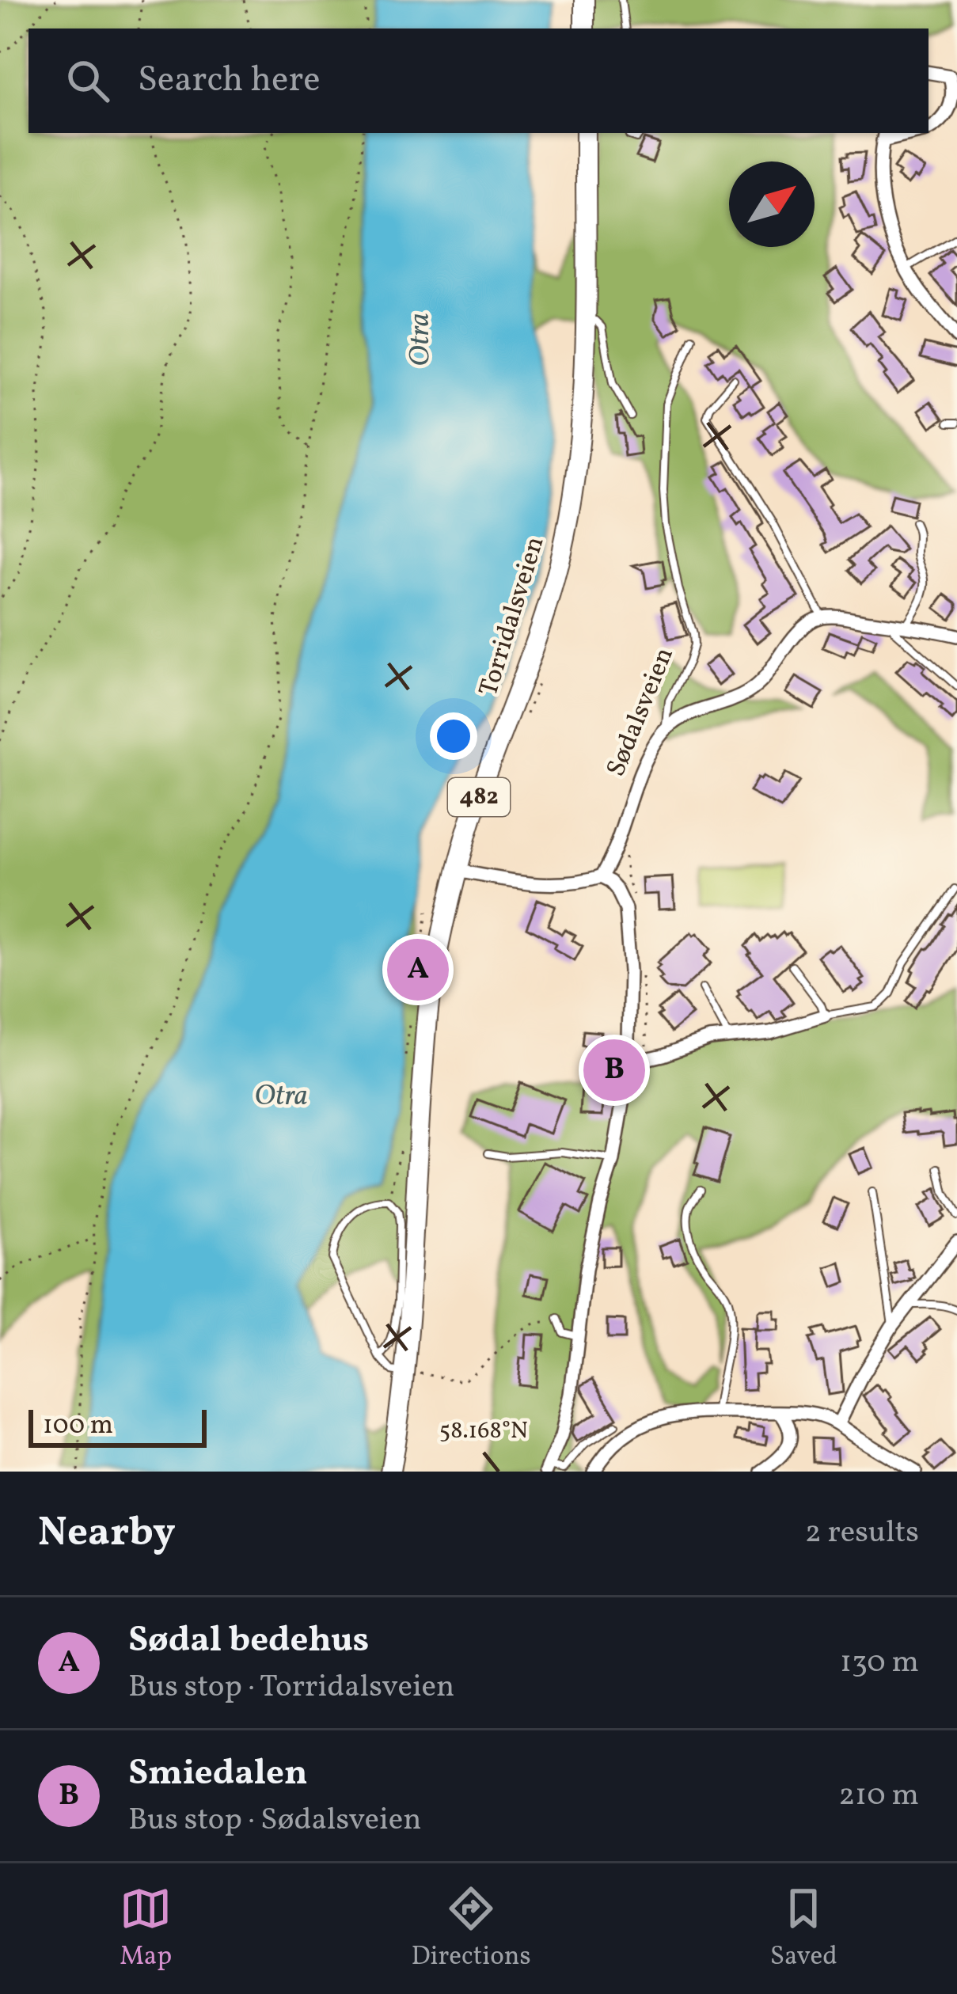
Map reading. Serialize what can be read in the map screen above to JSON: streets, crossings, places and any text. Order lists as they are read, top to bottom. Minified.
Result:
{"streets":{"main road":["Torridalsveien","482"],"street":["Sødalsveien"]},"water":["Otra"],"scale_bar":"100 m","north":"top right","page":{"search":"Search here","pins":["A","B"],"scale":"100 m","heading":["Nearby","2 results"],"list":[{"mark":"A","name":"Sødal bedehus","note":"Bus stop · Torridalsveien","value":"130 m"},{"mark":"B","name":"Smiedalen","note":"Bus stop · Sødalsveien","value":"210 m"}],"nav":["Map","Directions","Saved"]},"coordinates":["58.168°N"]}
